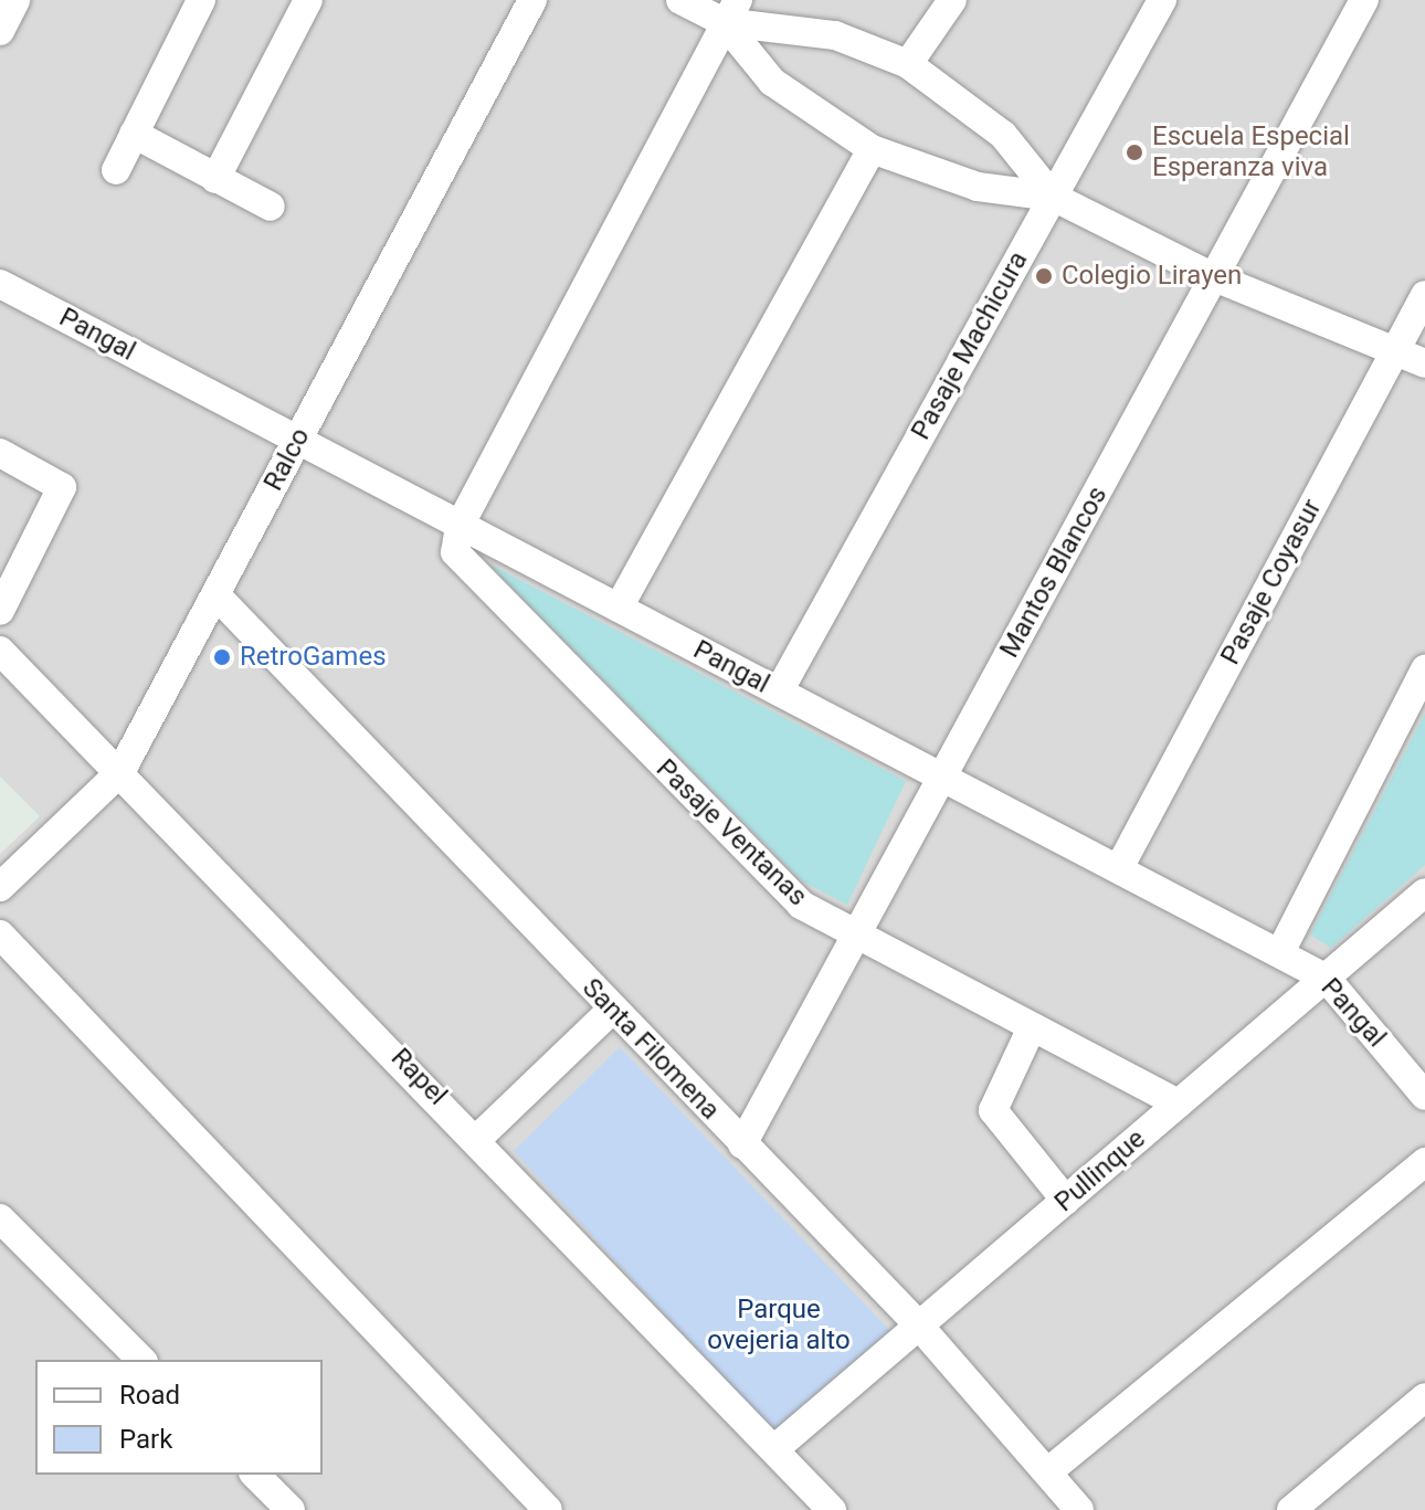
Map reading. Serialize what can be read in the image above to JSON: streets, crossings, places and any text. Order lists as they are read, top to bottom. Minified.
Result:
{"streets":{"street":["Pangal","Pasaje Machicura","Ralco","Mantos Blancos","Pasaje Coyasur","Pasaje Ventanas","Santa Filomena","Rapel","Pullinque"]},"crossings":[["Pangal","Pasaje Machicura"],["Pangal","Ralco"],["Pangal","Mantos Blancos"],["Pangal","Pasaje Coyasur"],["Pangal","Pasaje Ventanas"],["Pangal","Pullinque"],["Ralco","Santa Filomena"],["Ralco","Rapel"],["Mantos Blancos","Pasaje Ventanas"],["Mantos Blancos","Santa Filomena"],["Pasaje Ventanas","Pullinque"],["Santa Filomena","Pullinque"],["Rapel","Pullinque"]],"parks":["Parque ovejeria alto"],"places":["Escuela Especial Esperanza viva","Colegio Lirayen","RetroGames"],"legend":["Road","Park"]}
